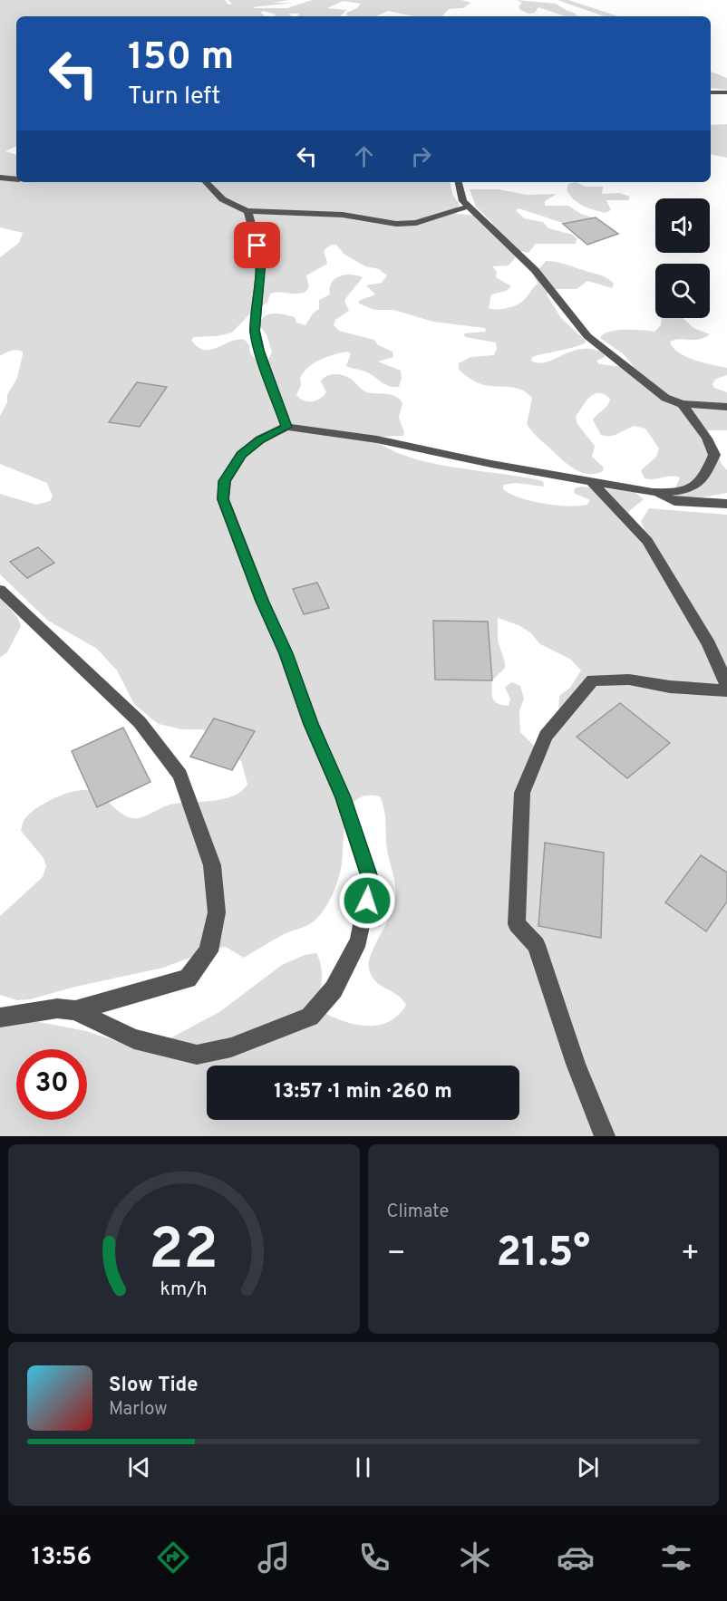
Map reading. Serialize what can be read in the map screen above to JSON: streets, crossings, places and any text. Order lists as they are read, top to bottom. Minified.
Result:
{"page":{"turn":["150 m","Turn left"],"limit":"30","trip":"13:57 · 1 min · 260 m","tile":"Climate","heat":["−","21.5°","+"],"song":["Slow Tide","Marlow"],"tabs":"13:56","gauge":["22","km/h"]}}
